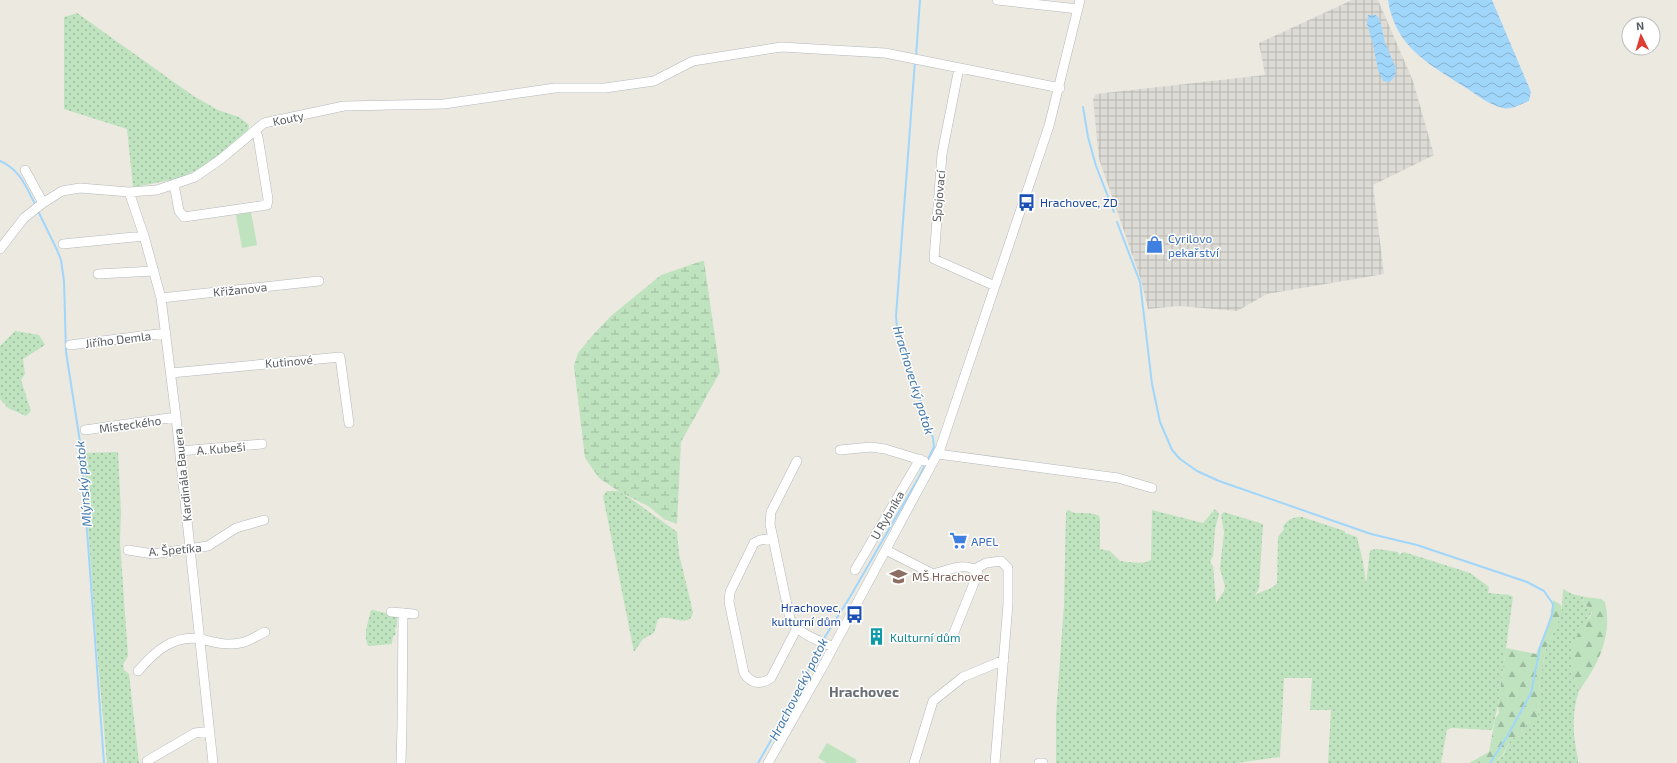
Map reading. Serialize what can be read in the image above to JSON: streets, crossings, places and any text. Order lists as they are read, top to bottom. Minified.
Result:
{"streets":{"street":["Kouty","Spojovací","Křižanova","Jiřího Demla","Kutinové","Místeckého","A. Kubeši","Kardinála Bauera","U Rybníka","A. Špetíka"]},"crossings":[["Kouty","Spojovací"],["Kouty","Kardinála Bauera"],["Křižanova","Kardinála Bauera"],["Jiřího Demla","Kardinála Bauera"],["Kutinové","Kardinála Bauera"],["Místeckého","Kardinála Bauera"],["A. Kubeši","Kardinála Bauera"],["Kardinála Bauera","A. Špetíka"]],"districts":["Hrachovec"],"water":["Hrachovecký potok","Mlýnský potok"],"places":{"bus stop":["Hrachovec, ZD","Hrachovec, kulturní dům"],"shop":["Cyrilovo pekařství"],"supermarket":["APEL"],"school or university":["MŠ Hrachovec"],"building":["Kulturní dům"]},"north":"top"}
